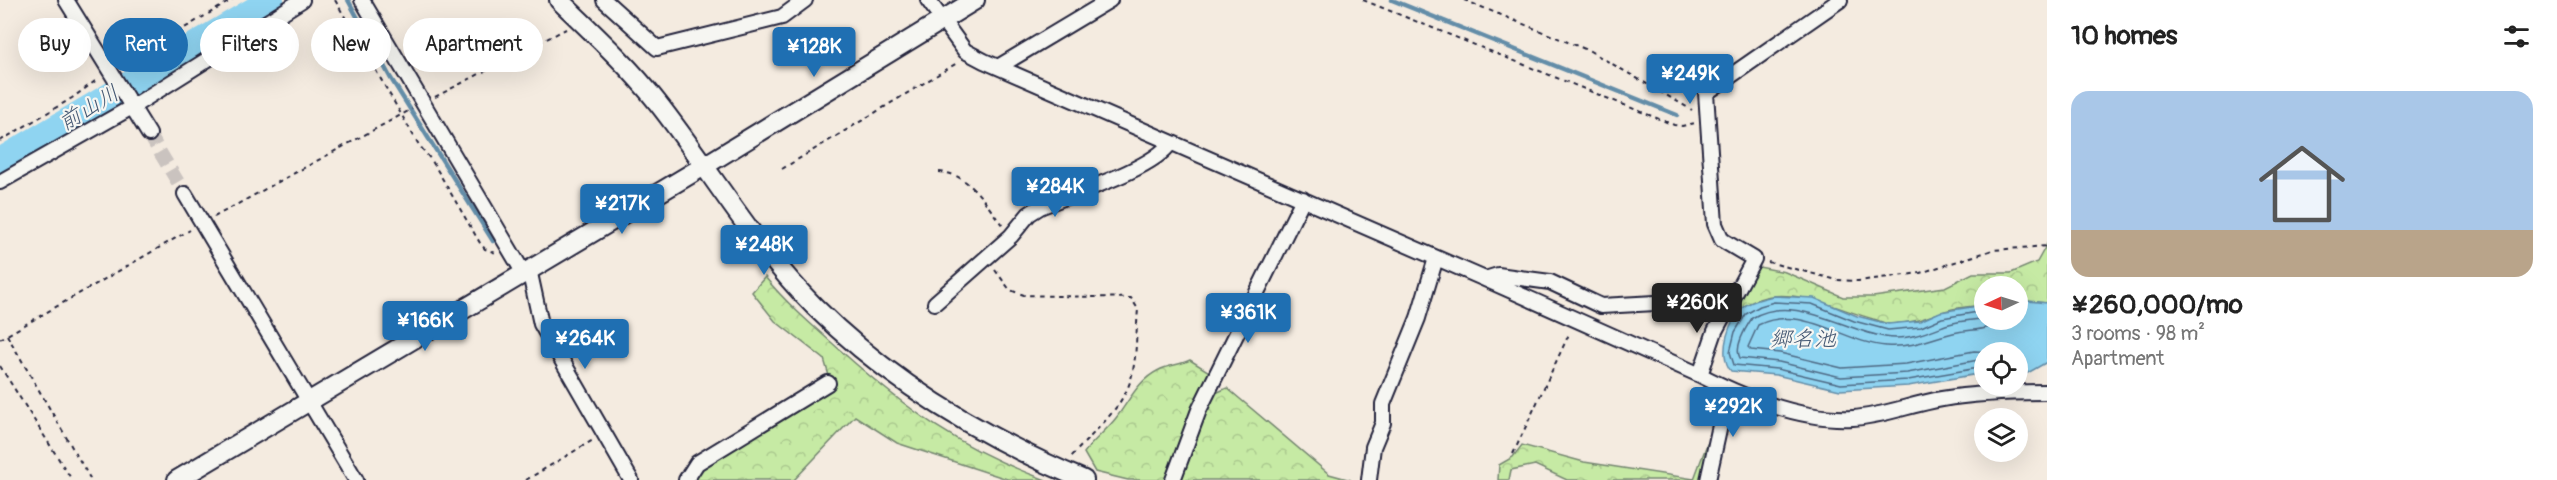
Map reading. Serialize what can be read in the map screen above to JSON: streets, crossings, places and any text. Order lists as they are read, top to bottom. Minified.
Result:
{"water":["前山川","郷名池"],"north":"left","page":{"heading":"10 homes","chip":["Buy","Rent","Filters","New","Apartment"],"price":["¥128K","¥249K","¥284K","¥217K","¥248K","¥260K","¥361K","¥166K","¥264K","¥292K"],"list":[{"name":"¥260,000/mo","note":"3 rooms · 98 m² · Apartment"}]}}
